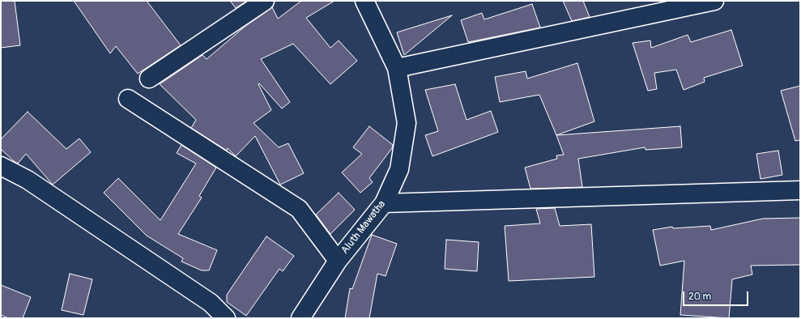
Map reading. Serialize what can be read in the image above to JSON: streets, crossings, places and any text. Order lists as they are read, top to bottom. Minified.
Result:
{"streets":{"street":["Aluth Mawatha"]},"scale_bar":"20 m"}
